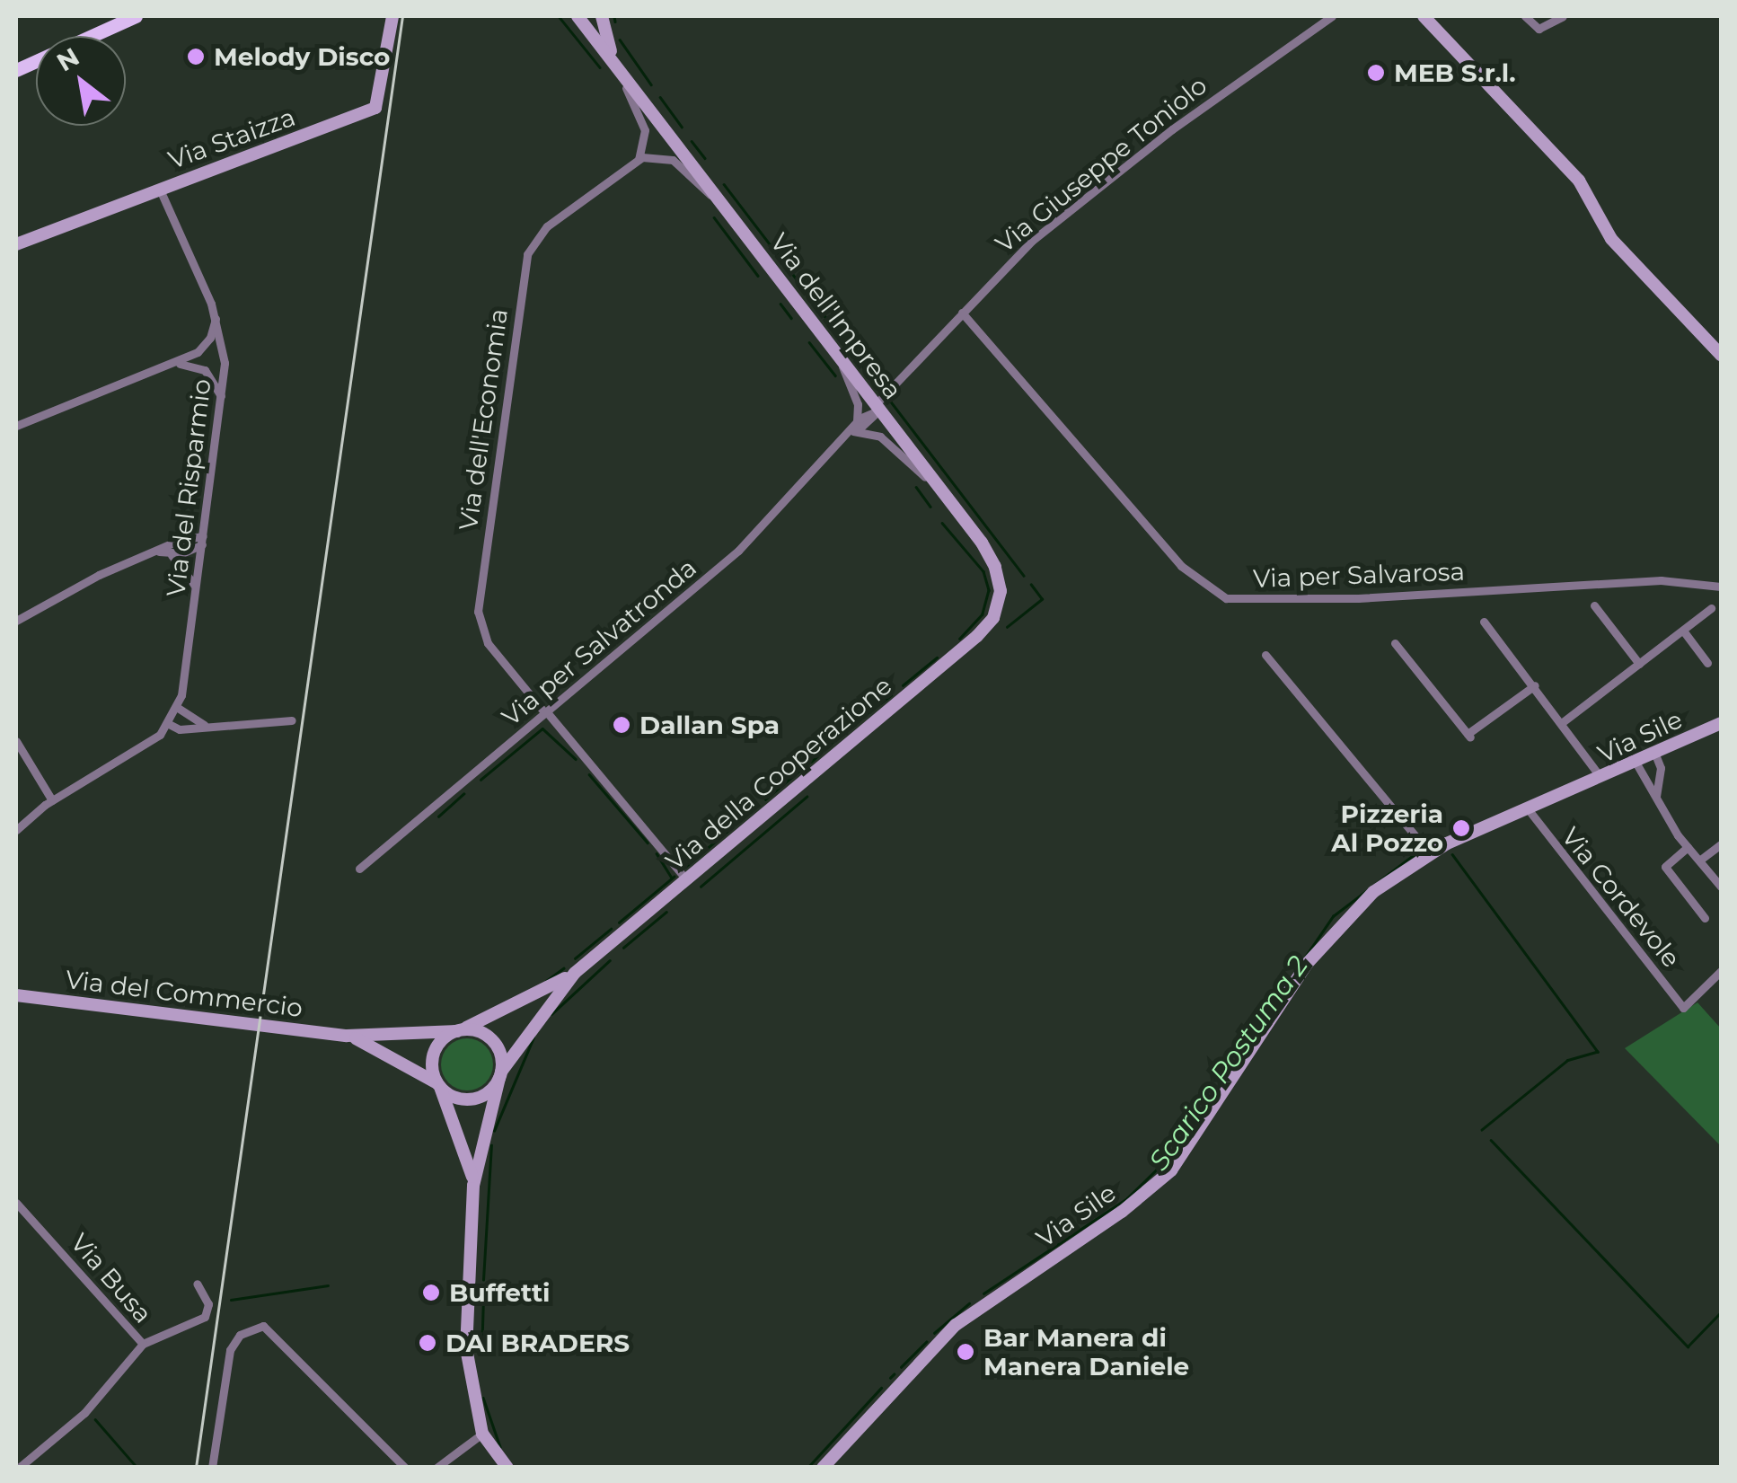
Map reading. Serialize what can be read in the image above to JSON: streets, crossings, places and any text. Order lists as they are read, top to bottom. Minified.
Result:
{"streets":{"street":["Via Staizza","Via Giuseppe Toniolo","Via dell'Impresa","Via dell'Economia","Via del Risparmio","Via per Salvarosa","Via per Salvatronda","Via Sile","Via della Cooperazione","Via Cordevole","Via del Commercio","Via Busa"]},"crossings":[["Via Staizza","Via del Risparmio"],["Via Giuseppe Toniolo","Via dell'Impresa"],["Via Giuseppe Toniolo","Via per Salvarosa"],["Via Giuseppe Toniolo","Via per Salvatronda"],["Via dell'Impresa","Via per Salvatronda"],["Via dell'Impresa","Via della Cooperazione"],["Via dell'Economia","Via per Salvatronda"],["Via dell'Economia","Via della Cooperazione"],["Via Sile","Via Cordevole"],["Via della Cooperazione","Via del Commercio"]],"water":["Scarico Postuma 2"],"places":["Melody Disco","MEB S.r.l.","Dallan Spa","Pizzeria Al Pozzo","Buffetti","DAI BRADERS","Bar Manera di Manera Daniele"],"north":"top left"}
